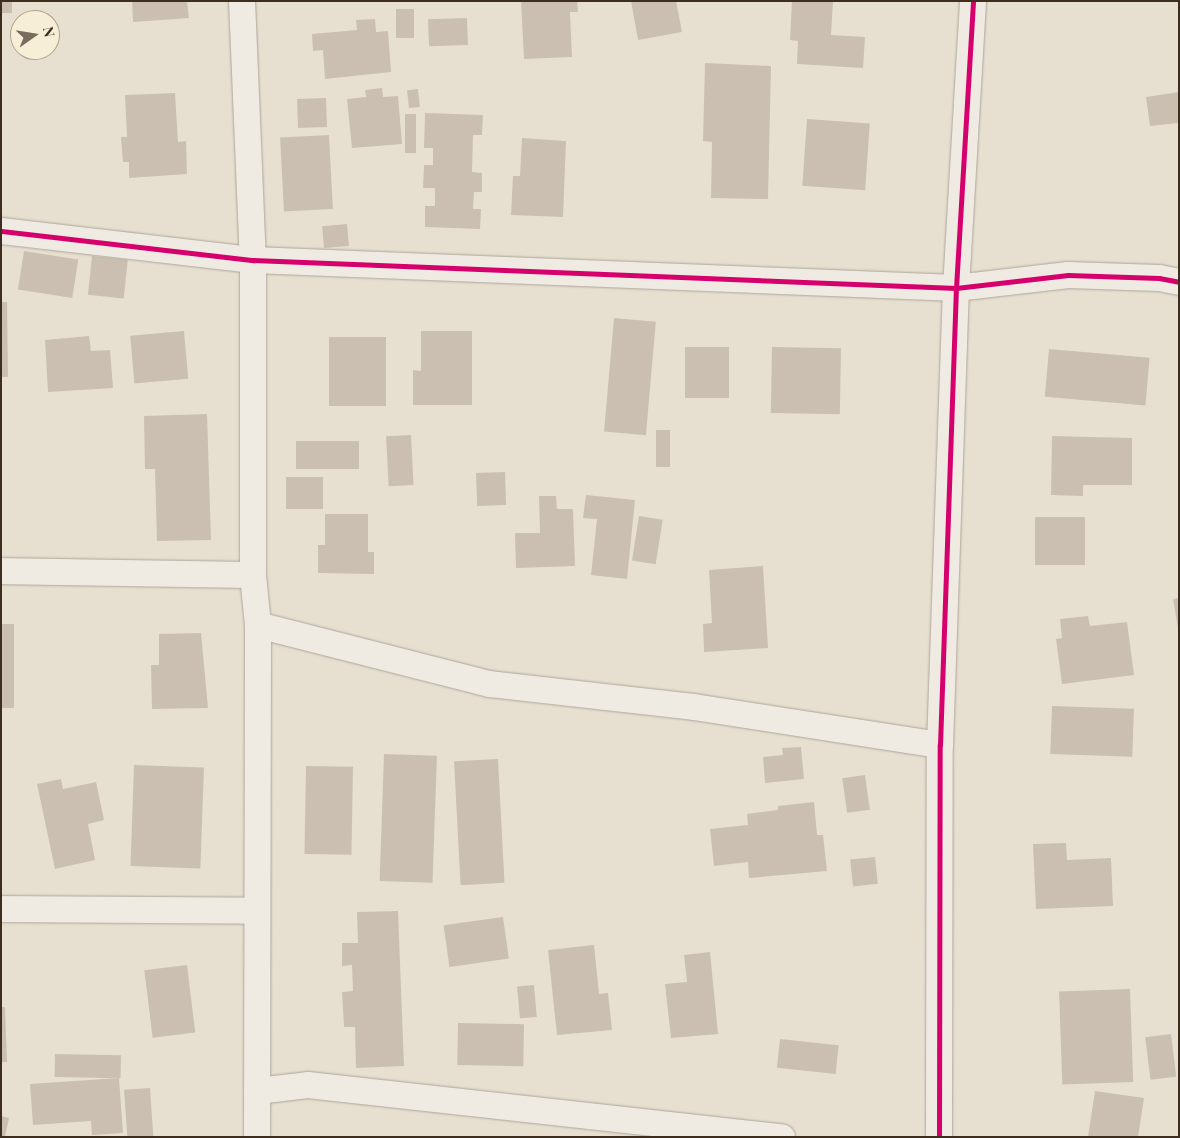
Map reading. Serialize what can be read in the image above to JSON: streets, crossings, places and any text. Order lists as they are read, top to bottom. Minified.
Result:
{"north":"right"}
